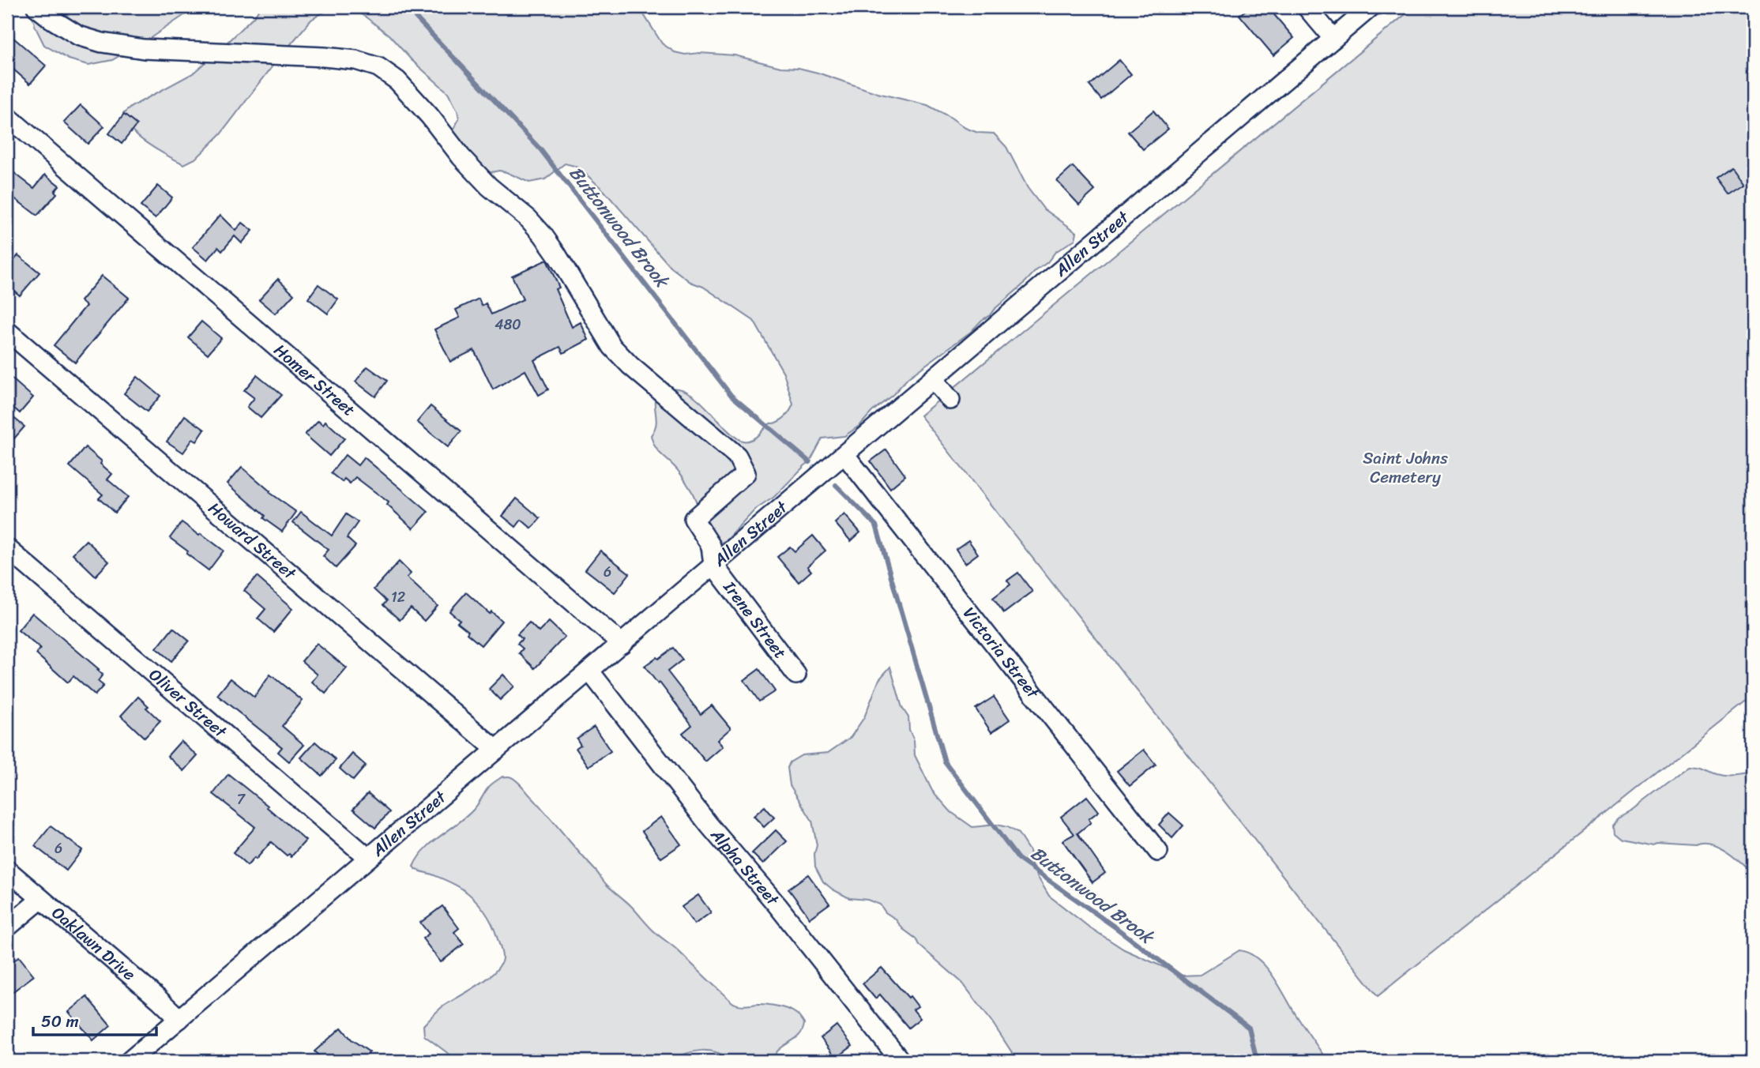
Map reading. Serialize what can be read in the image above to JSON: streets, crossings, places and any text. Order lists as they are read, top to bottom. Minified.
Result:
{"streets":{"street":["Allen Street","Homer Street","Howard Street","Irene Street","Victoria Street","Oliver Street","Alpha Street","Oaklawn Drive"]},"crossings":[["Allen Street","Homer Street"],["Allen Street","Howard Street"],["Allen Street","Irene Street"],["Allen Street","Victoria Street"],["Allen Street","Oliver Street"],["Allen Street","Alpha Street"],["Allen Street","Oaklawn Drive"]],"water":["Buttonwood Brook"],"parks":["Saint Johns Cemetery"],"house_numbers":["480","6","12","7","6"],"scale_bar":"50 m"}
